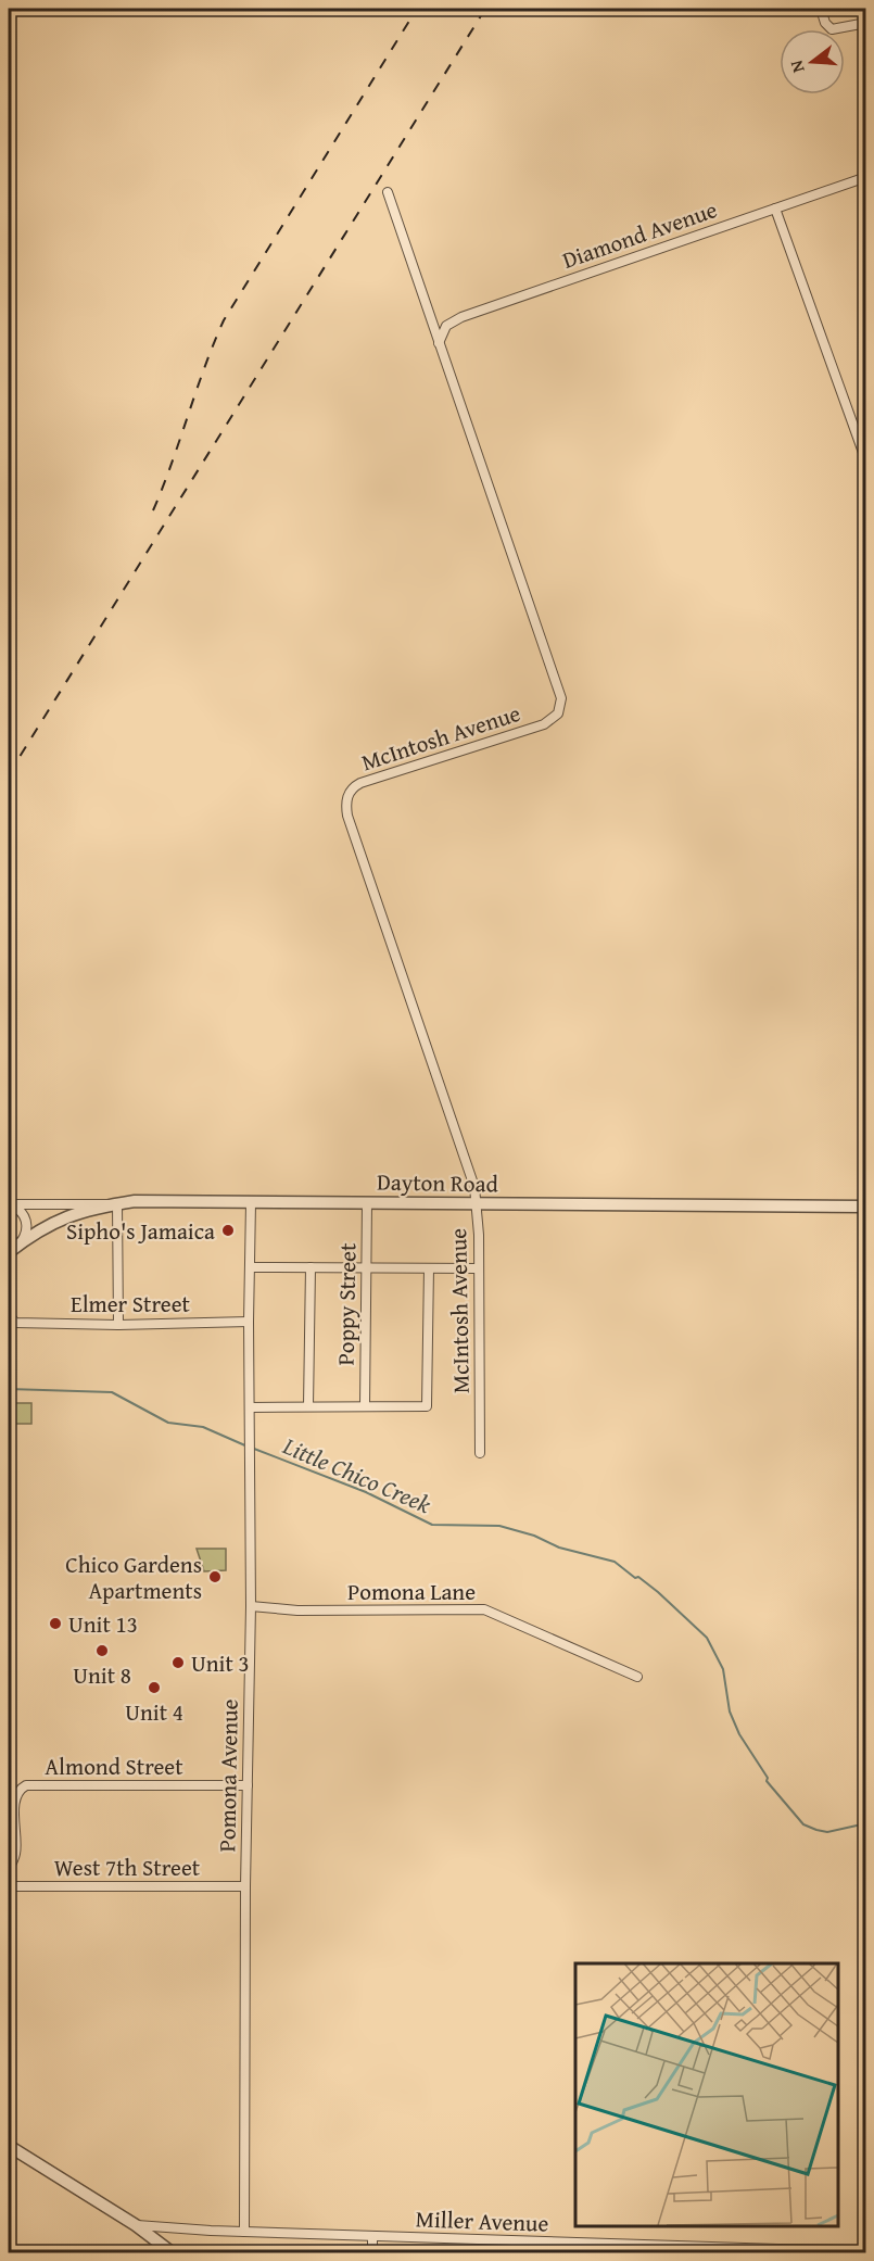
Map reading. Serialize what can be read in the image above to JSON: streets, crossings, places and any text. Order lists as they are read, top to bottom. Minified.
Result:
{"streets":{"street":["Diamond Avenue","McIntosh Avenue","Dayton Road","Elmer Street","Poppy Street","Pomona Lane","Almond Street","Pomona Avenue","West 7th Street","Miller Avenue"]},"crossings":[["Diamond Avenue","McIntosh Avenue"],["McIntosh Avenue","Dayton Road"],["McIntosh Avenue","Poppy Street"],["Dayton Road","Poppy Street"],["Dayton Road","Pomona Avenue"],["Elmer Street","Pomona Avenue"],["Pomona Lane","Pomona Avenue"],["Almond Street","Pomona Avenue"],["Pomona Avenue","West 7th Street"],["Pomona Avenue","Miller Avenue"]],"water":["Little Chico Creek"],"places":["Sipho's Jamaica","Chico Gardens Apartments","Unit 13","Unit 8","Unit 3","Unit 4"],"north":"left"}
